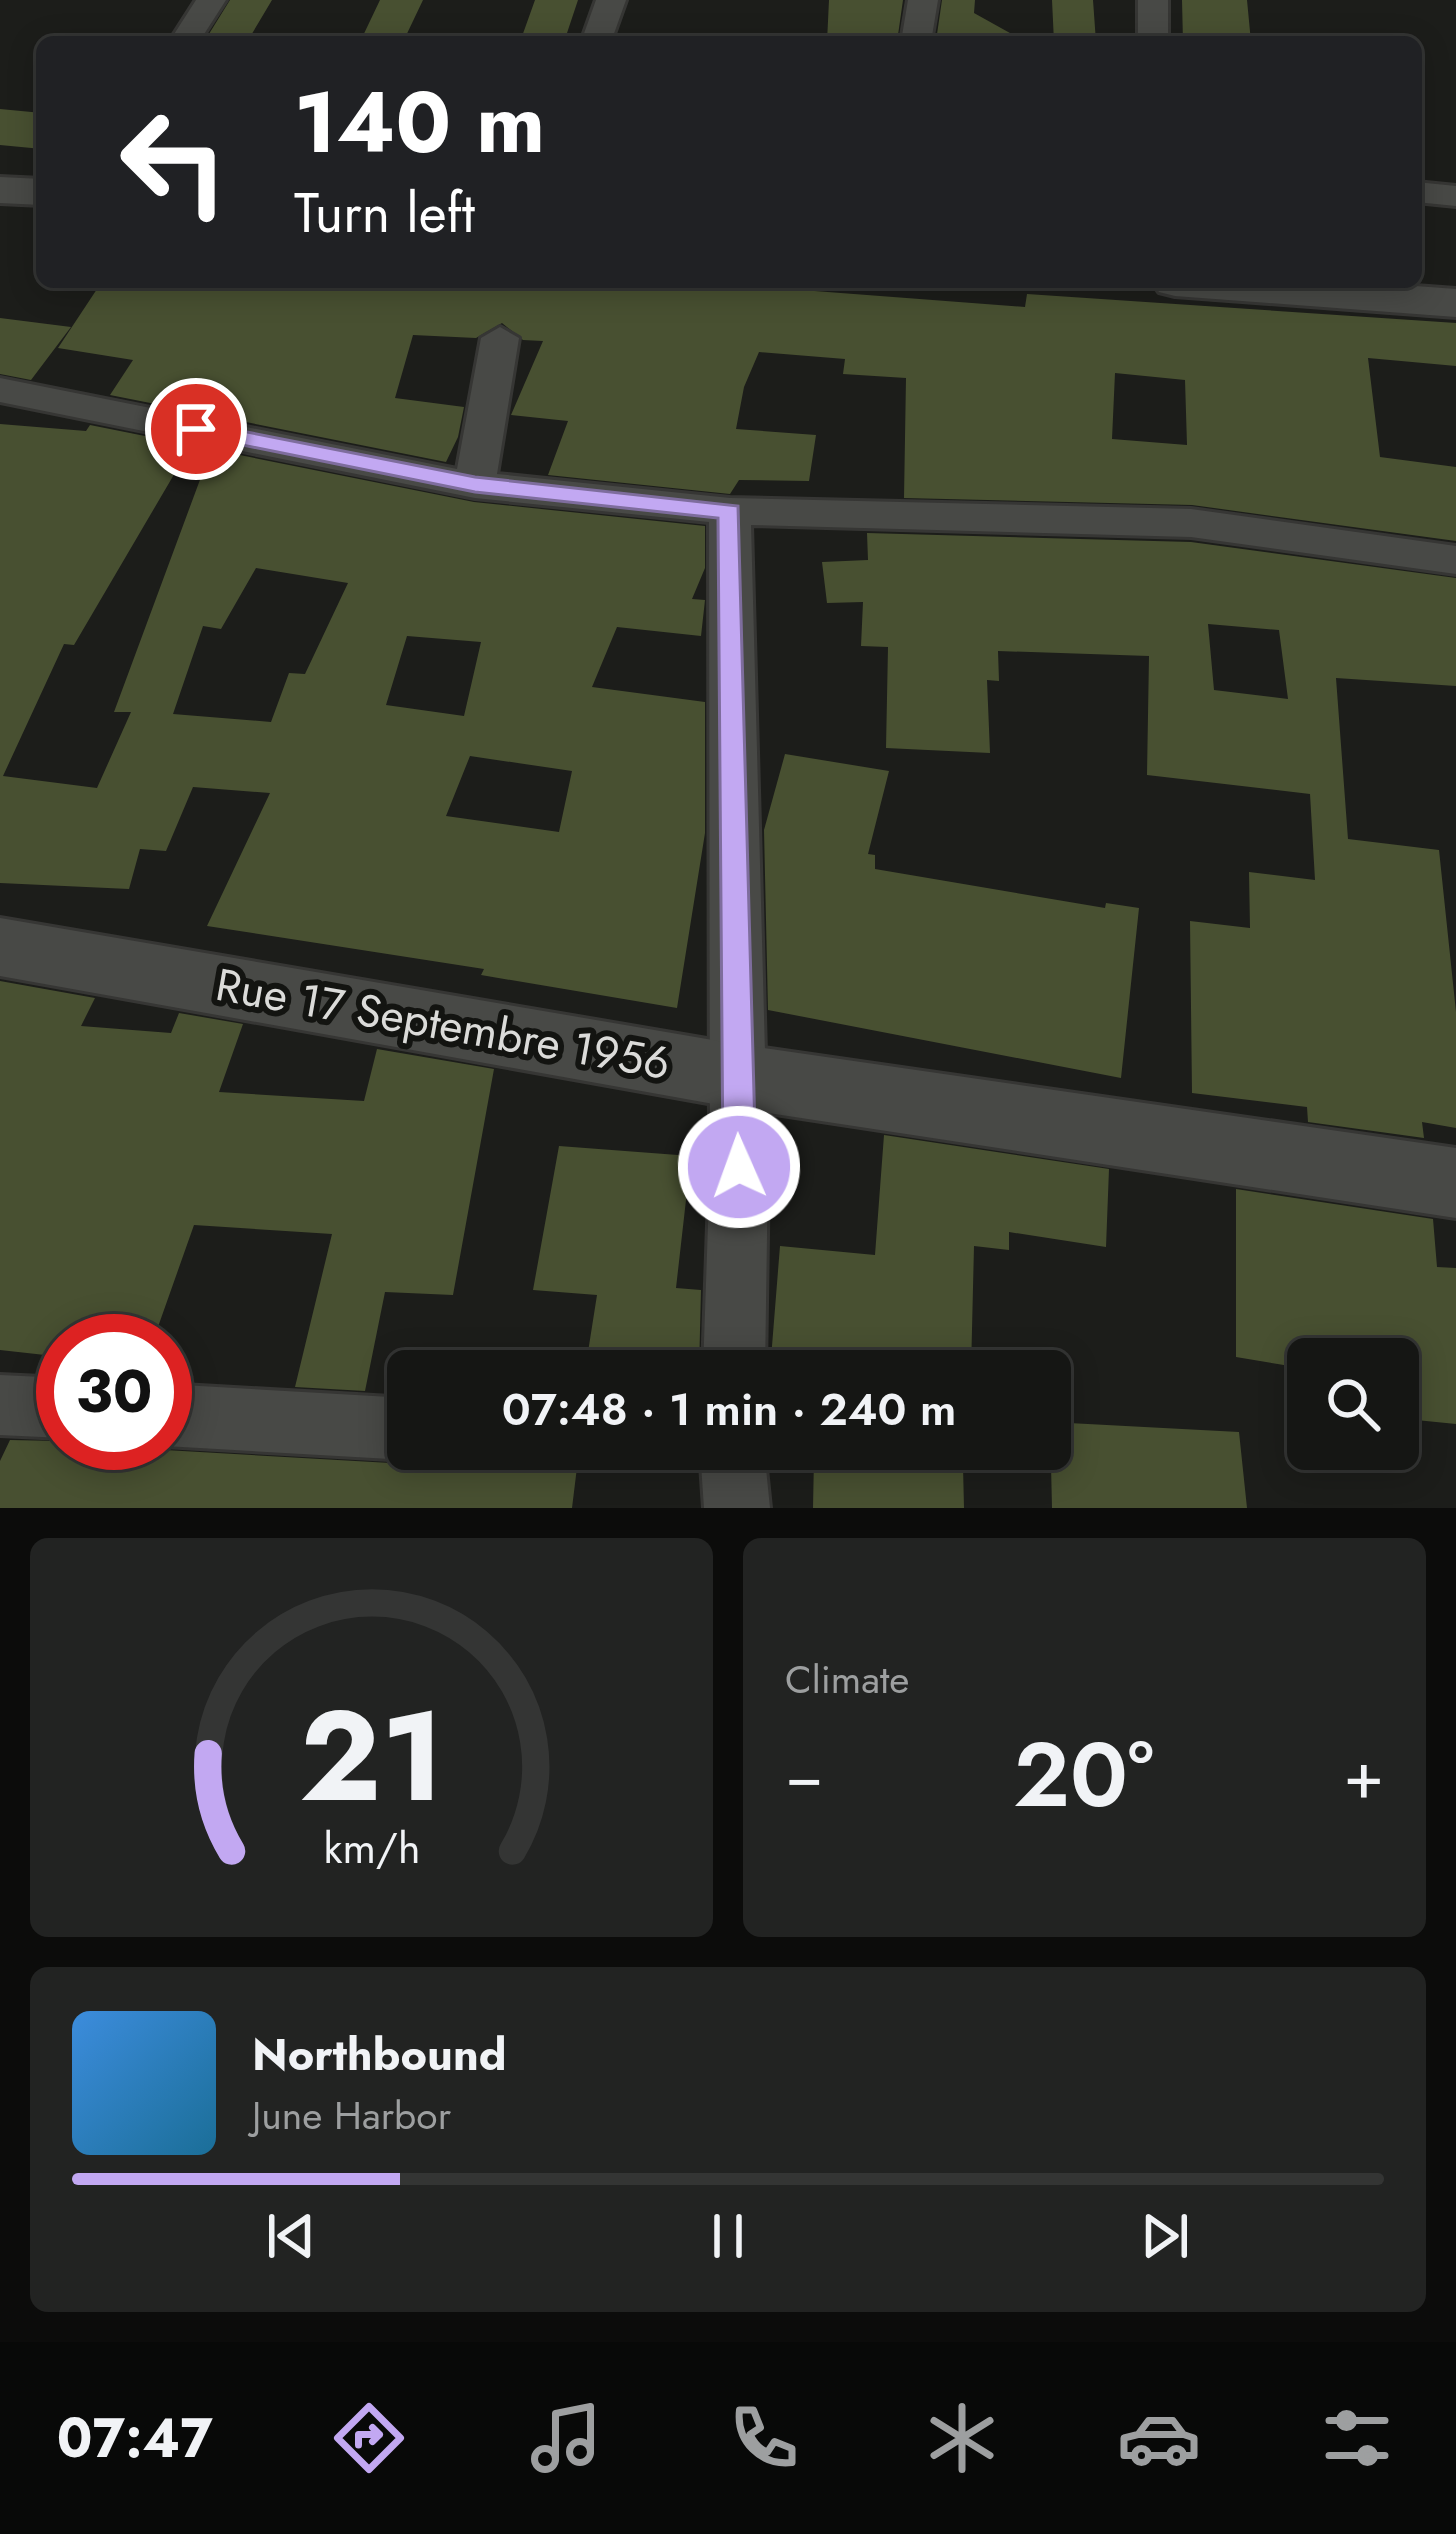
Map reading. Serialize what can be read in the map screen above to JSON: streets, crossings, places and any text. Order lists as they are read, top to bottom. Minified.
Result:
{"streets":{"main road":["Rue 17 Septembre 1956"]},"page":{"turn":["140 m","Turn left"],"limit":"30","trip":"07:48 · 1 min · 240 m","tile":"Climate","heat":["−","20°","+"],"song":["Northbound","June Harbor"],"tabs":"07:47","gauge":["21","km/h"]}}
